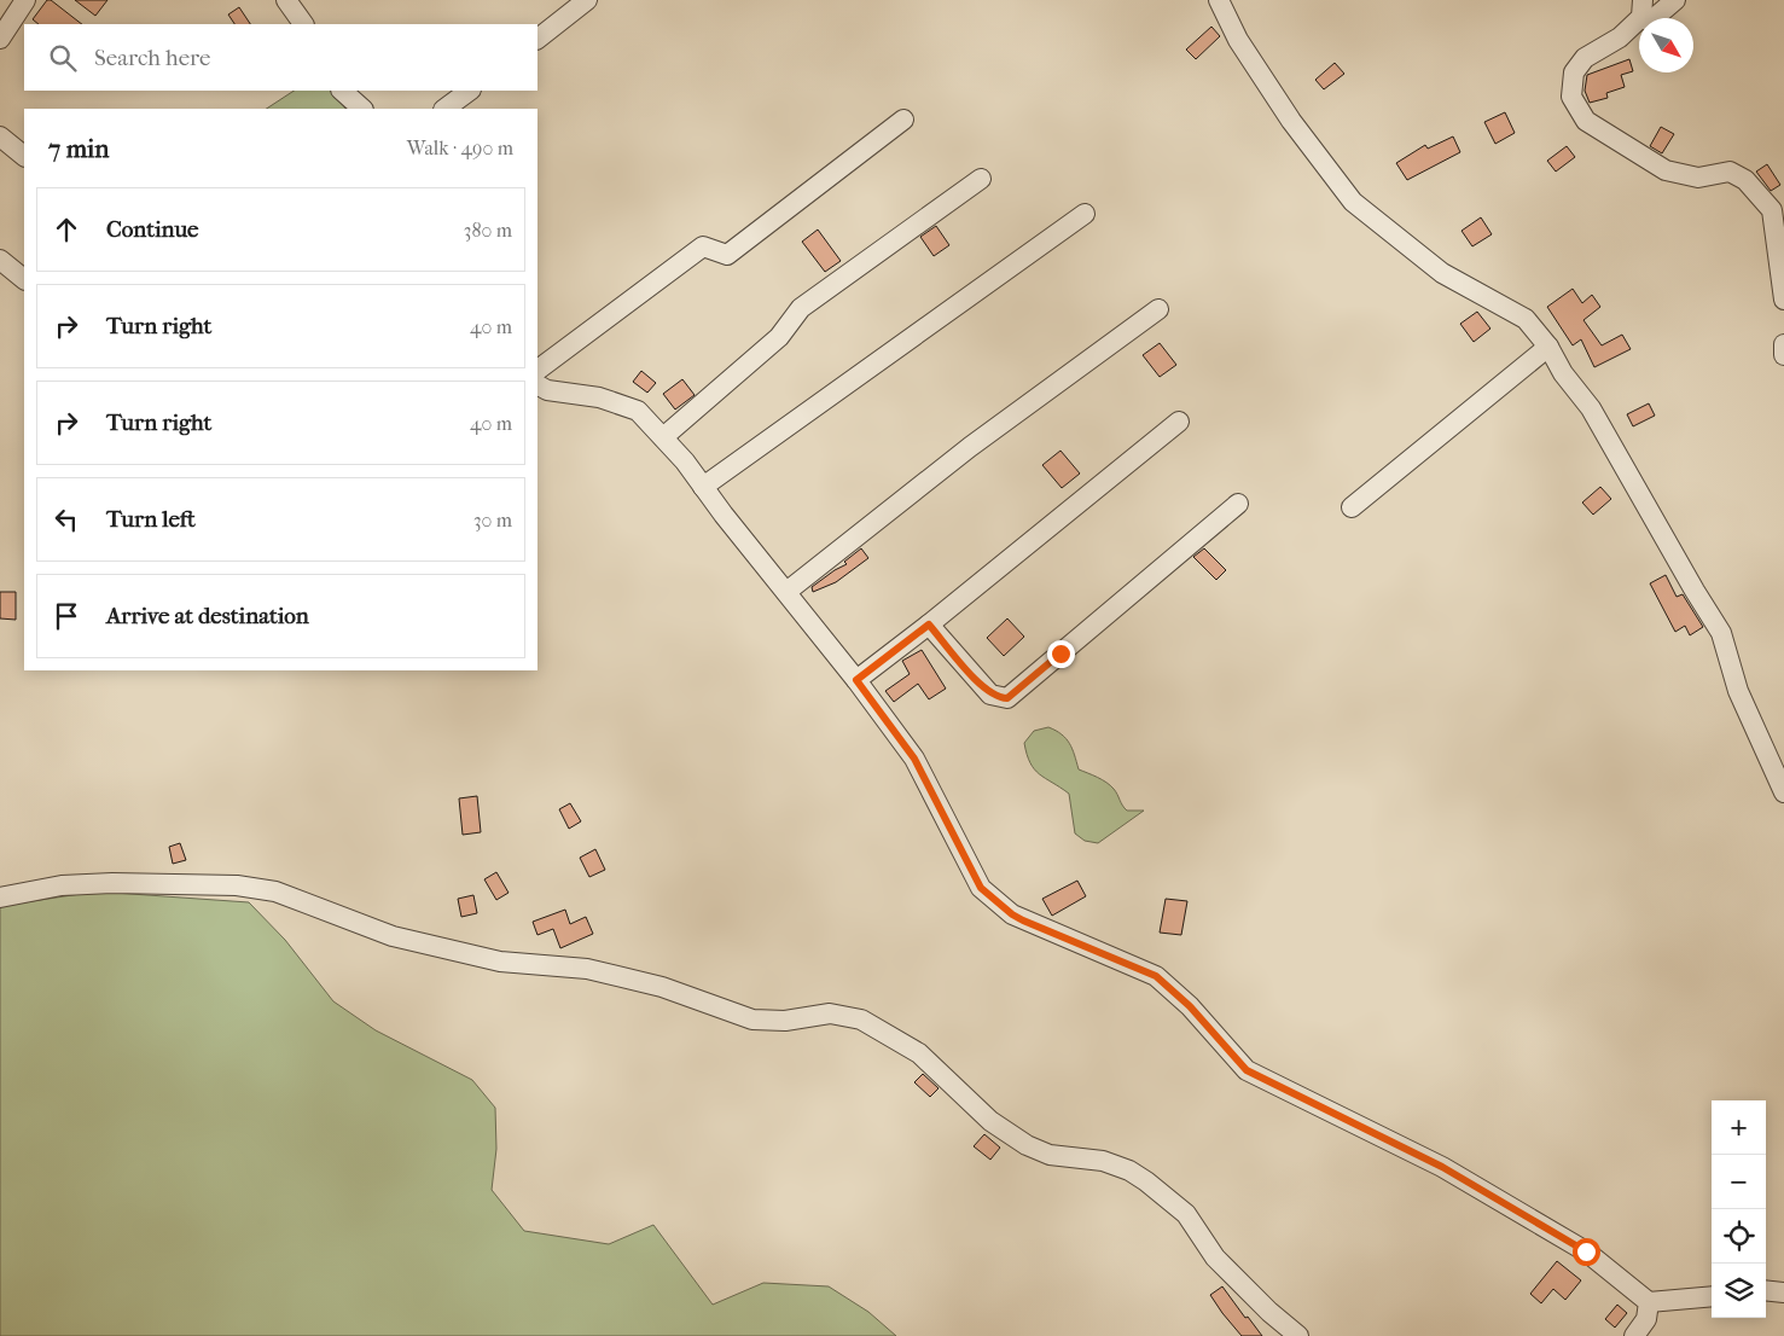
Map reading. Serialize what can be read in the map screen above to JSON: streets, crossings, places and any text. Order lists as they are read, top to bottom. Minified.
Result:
{"north":"bottom right","page":{"search":"Search here","heading":["7 min","Walk · 490 m"],"list":[["Continue","380 m"],["Turn right","40 m"],["Turn right","40 m"],["Turn left","30 m"],"Arrive at destination"],"map_buttons":["+","−"]}}
